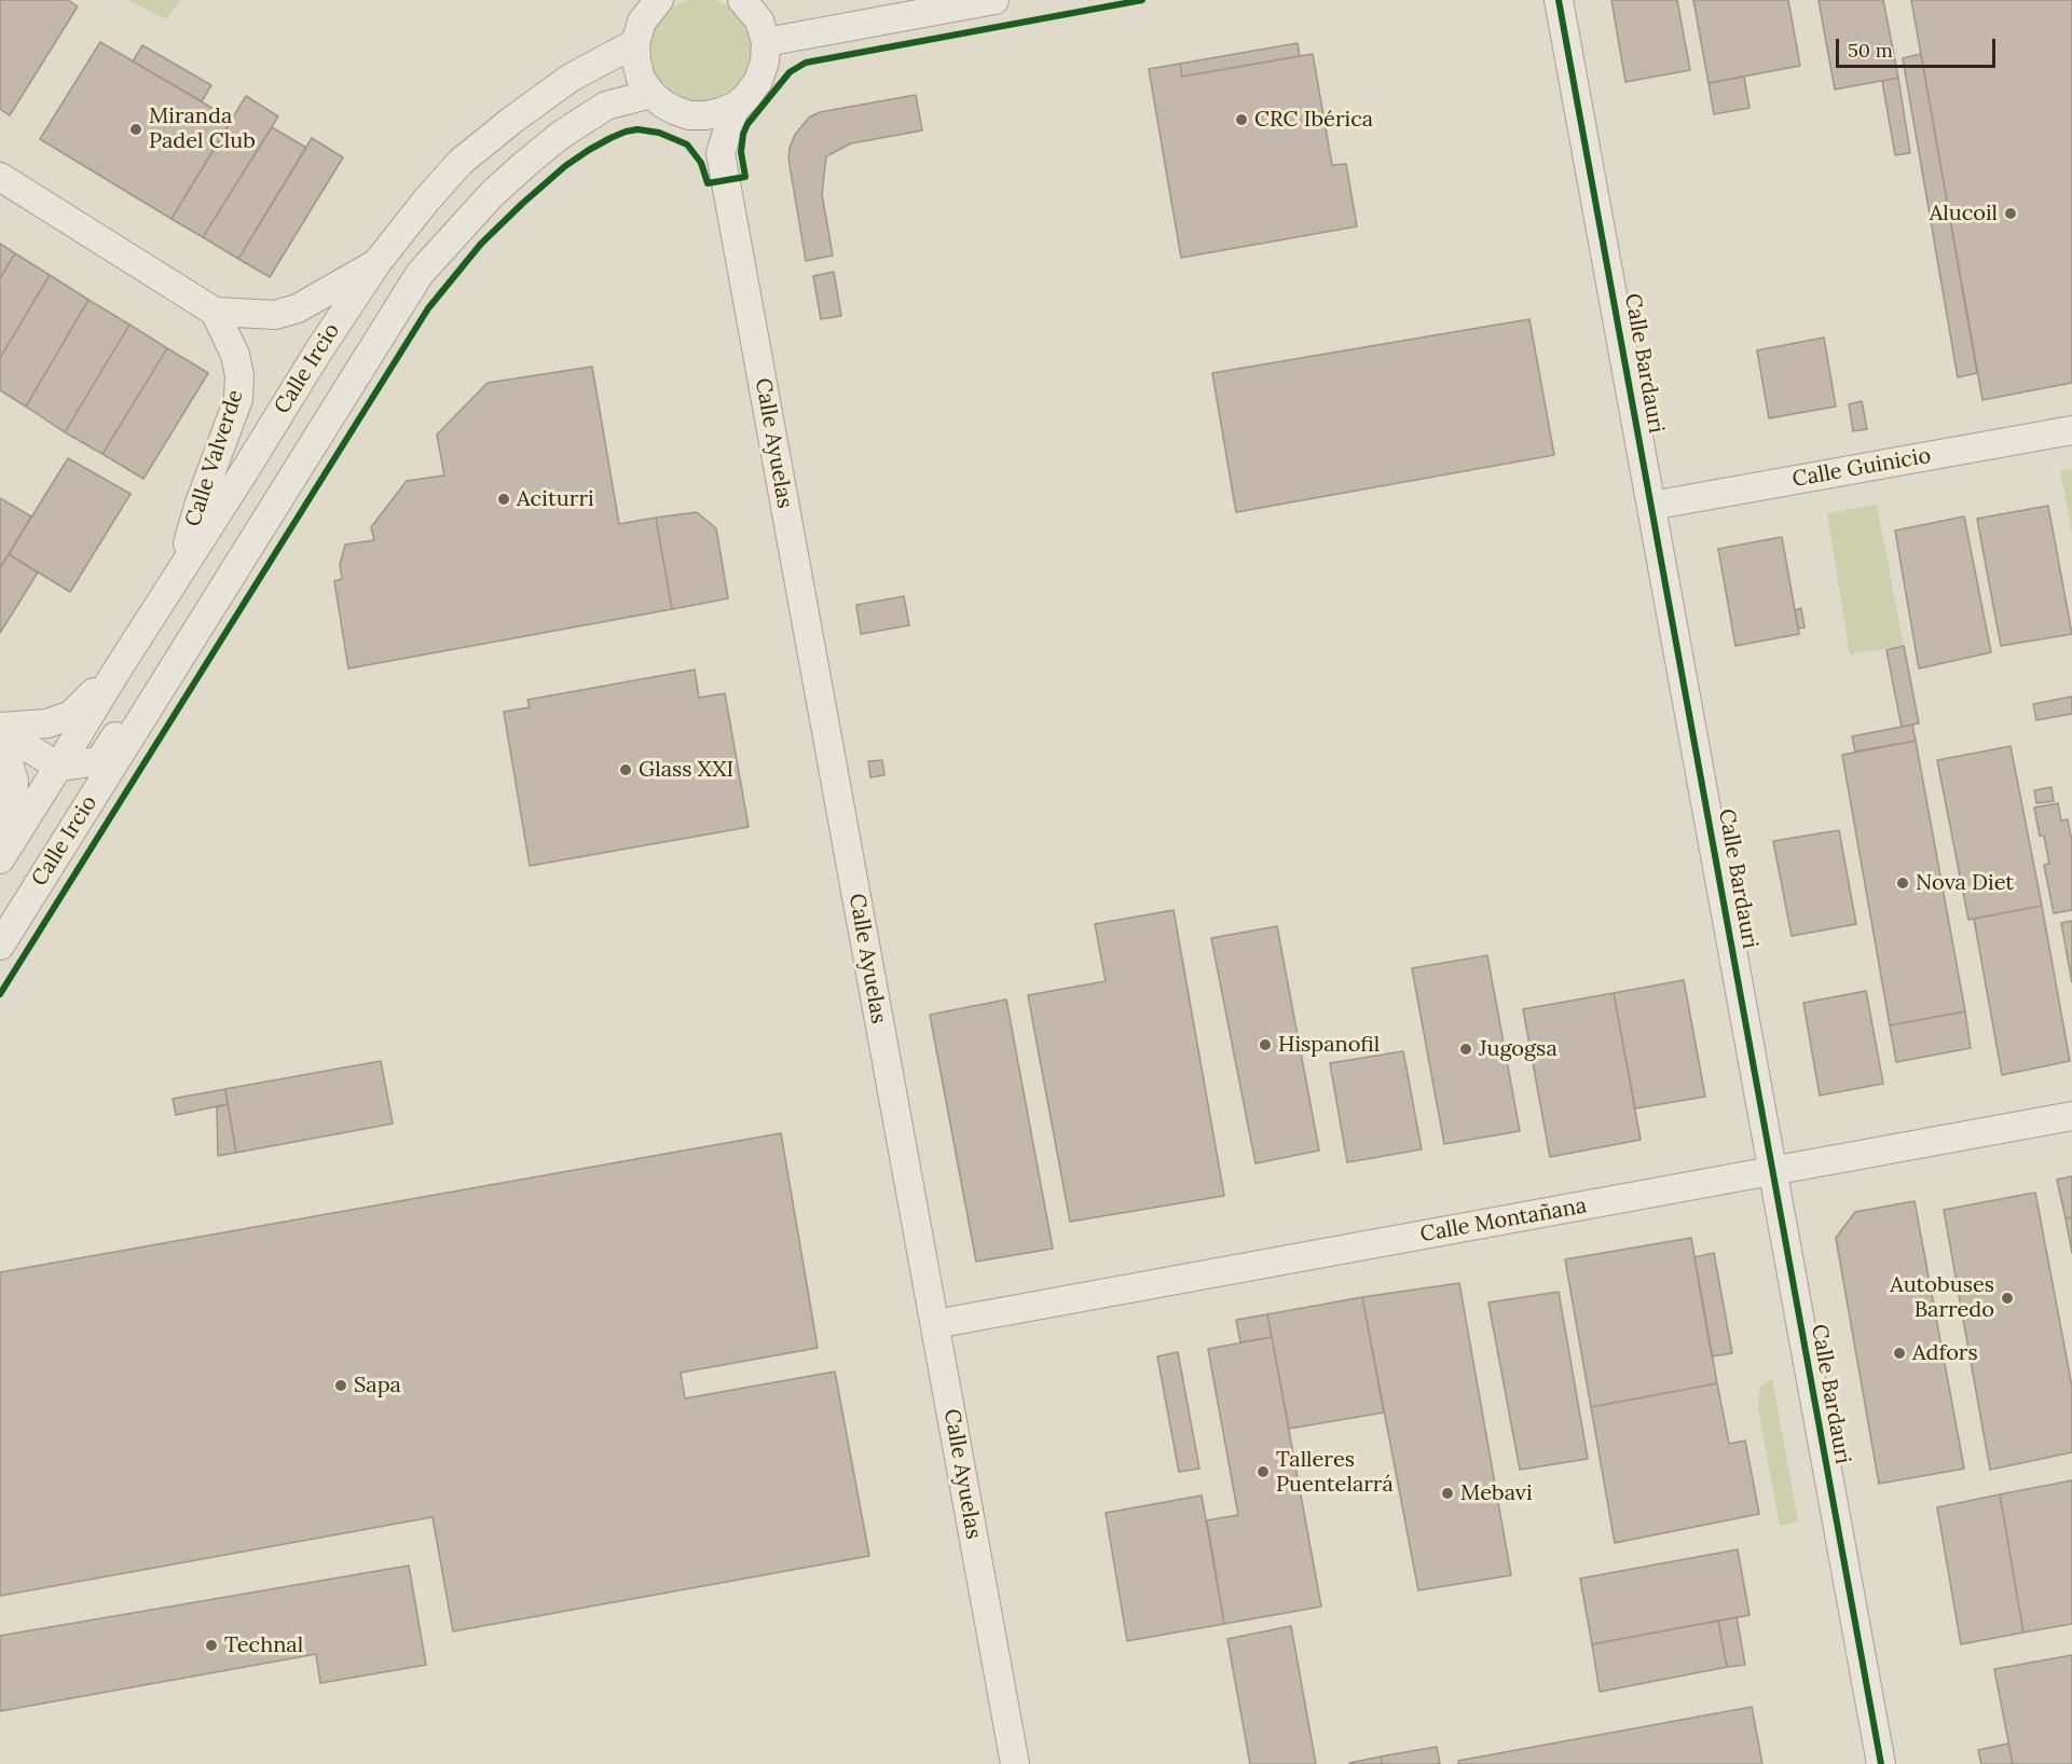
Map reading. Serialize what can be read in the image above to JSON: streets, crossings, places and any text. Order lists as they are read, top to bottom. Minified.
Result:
{"streets":{"street":["Calle Bardauri","Calle Ircio","Calle Ayuelas","Calle Valverde","Calle Guinicio","Calle Montañana"]},"crossings":[["Calle Bardauri","Calle Guinicio"],["Calle Bardauri","Calle Montañana"],["Calle Ircio","Calle Ayuelas"],["Calle Ircio","Calle Valverde"],["Calle Ayuelas","Calle Montañana"]],"places":["CRC Ibérica","Miranda Padel Club","Alucoil","Aciturri","Glass XXI","Nova Diet","Hispanofil","Jugogsa","Autobuses Barredo","Adfors","Sapa","Talleres Puentelarrá","Mebavi","Technal"],"scale_bar":"50 m"}
